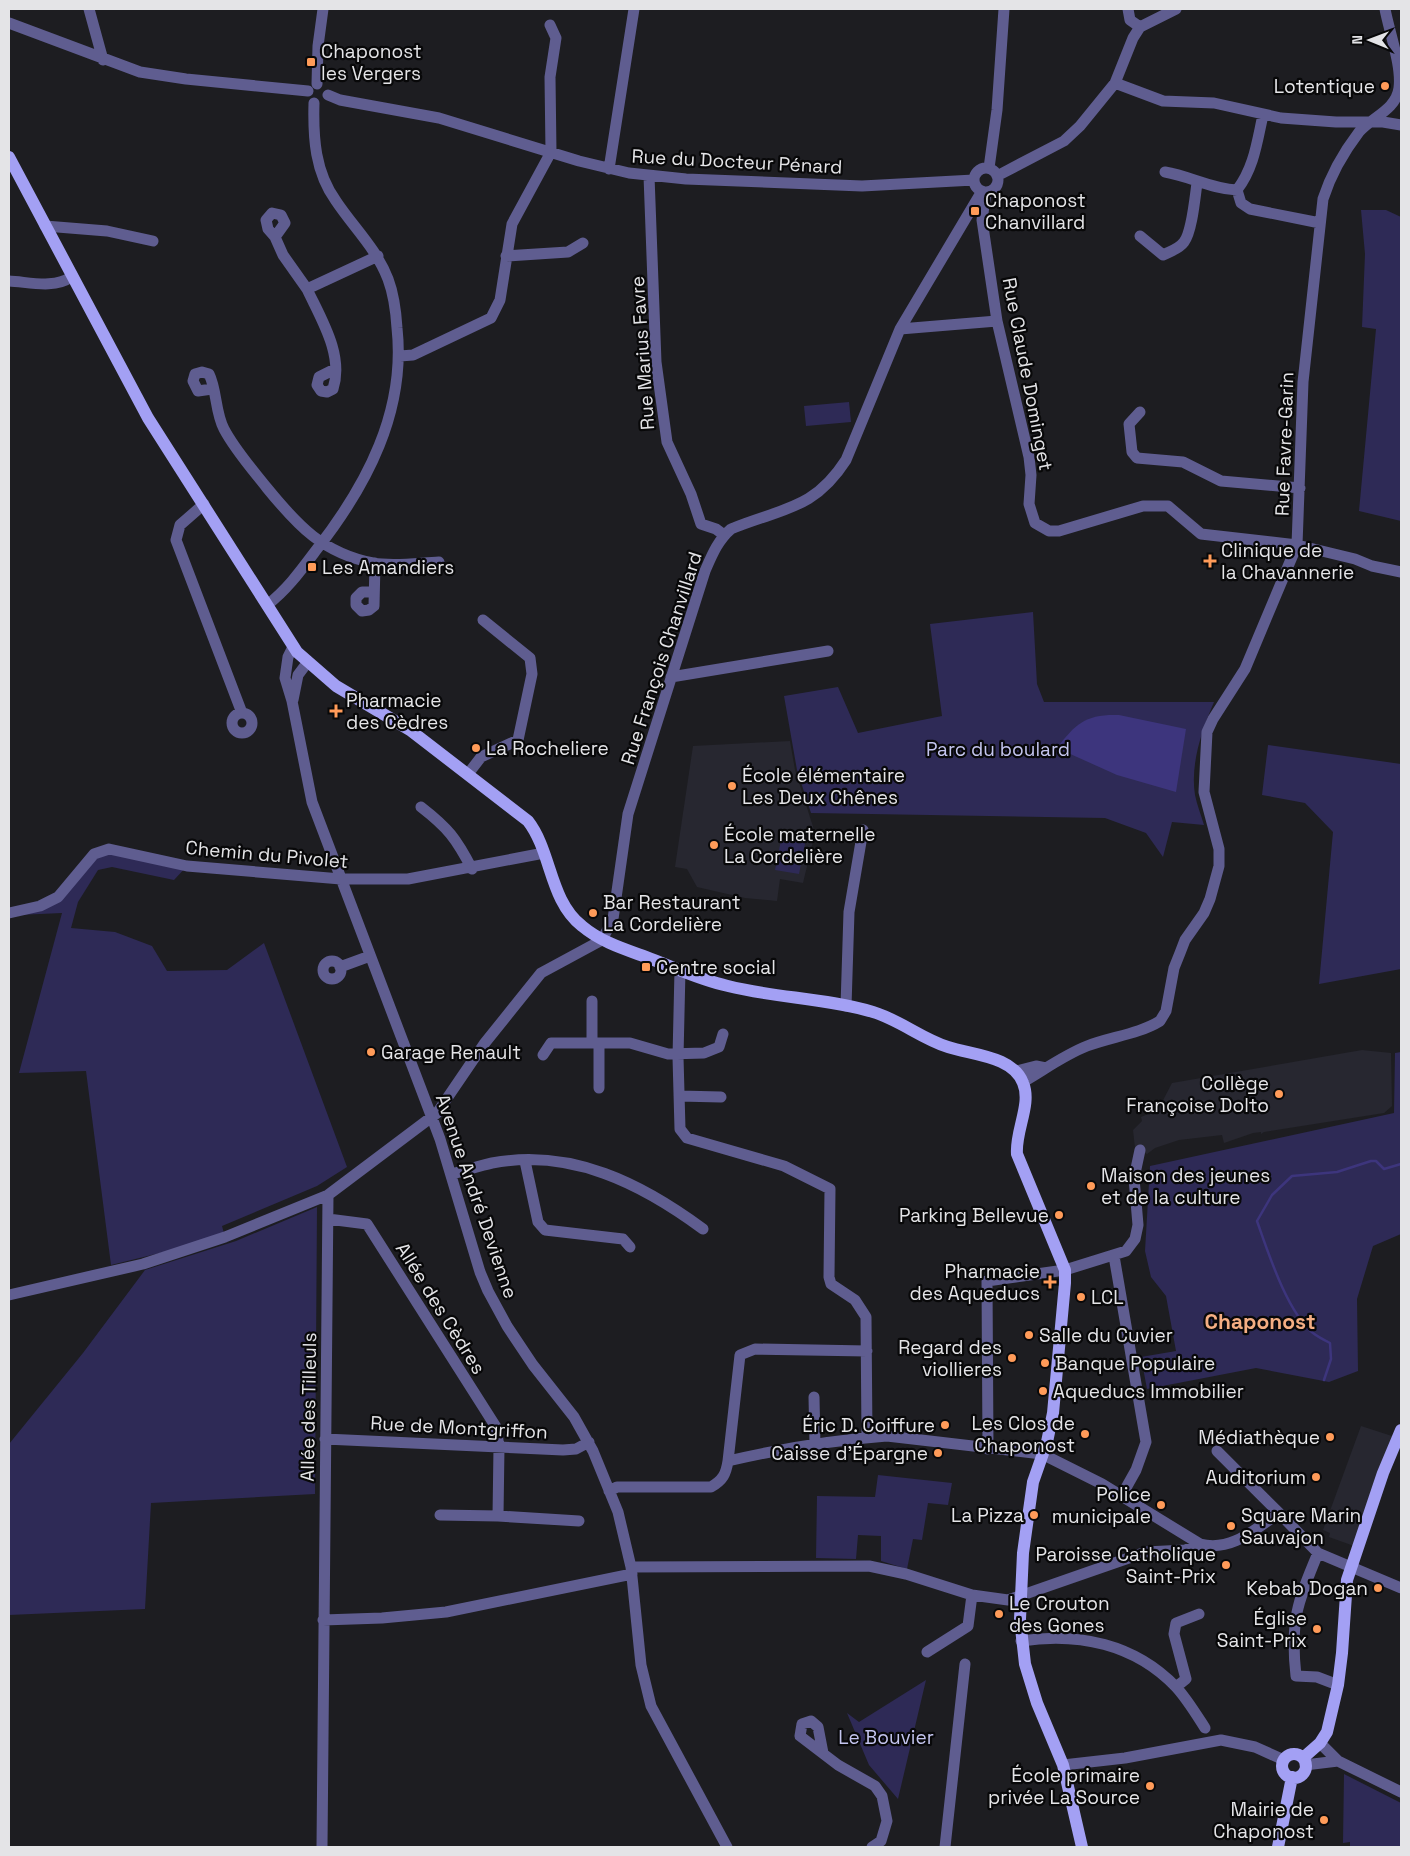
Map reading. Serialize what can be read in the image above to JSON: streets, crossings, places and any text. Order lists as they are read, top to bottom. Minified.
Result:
{"streets":{"street":["Rue du Docteur Pénard","Rue Marius Favre","Rue Claude Dominget","Rue Favre-Garin","Rue François Chanvillard","Chemin du Pivolet","Avenue André Devienne","Allée des Cèdres","Allée des Tilleuls","Rue de Montgriffon"]},"crossings":[["Rue du Docteur Pénard","Rue Marius Favre"],["Rue du Docteur Pénard","Rue Claude Dominget"],["Rue du Docteur Pénard","Rue François Chanvillard"],["Rue Marius Favre","Rue François Chanvillard"],["Rue Claude Dominget","Rue Favre-Garin"],["Rue Claude Dominget","Rue François Chanvillard"],["Chemin du Pivolet","Avenue André Devienne"],["Avenue André Devienne","Rue de Montgriffon"],["Allée des Cèdres","Allée des Tilleuls"],["Allée des Cèdres","Rue de Montgriffon"],["Allée des Tilleuls","Rue de Montgriffon"]],"districts":["Chaponost"],"parks":["Parc du boulard","Le Bouvier"],"places":{"transit":["Chaponost les Vergers","Chaponost Chanvillard","Les Amandiers","Centre social"],"other":["Lotentique","La Rocheliere","École élémentaire Les Deux Chênes","École maternelle La Cordelière","Bar Restaurant La Cordelière","Garage Renault","Collège Françoise Dolto","Maison des jeunes et de la culture","Parking Bellevue","LCL","Salle du Cuvier","Regard des viollieres","Banque Populaire","Aqueducs Immobilier","Éric D. Coiffure","Les Clos de Chaponost","Médiathèque","Caisse d'Épargne","Auditorium","Police municipale","La Pizza","Square Marin Sauvajon","Paroisse Catholique Saint-Prix","Kebab Dogan","Le Crouton des Gones","Église Saint-Prix","École primaire privée La Source","Mairie de Chaponost"],"health":["Clinique de la Chavannerie","Pharmacie des Cèdres","Pharmacie des Aqueducs"]},"north":"left"}
